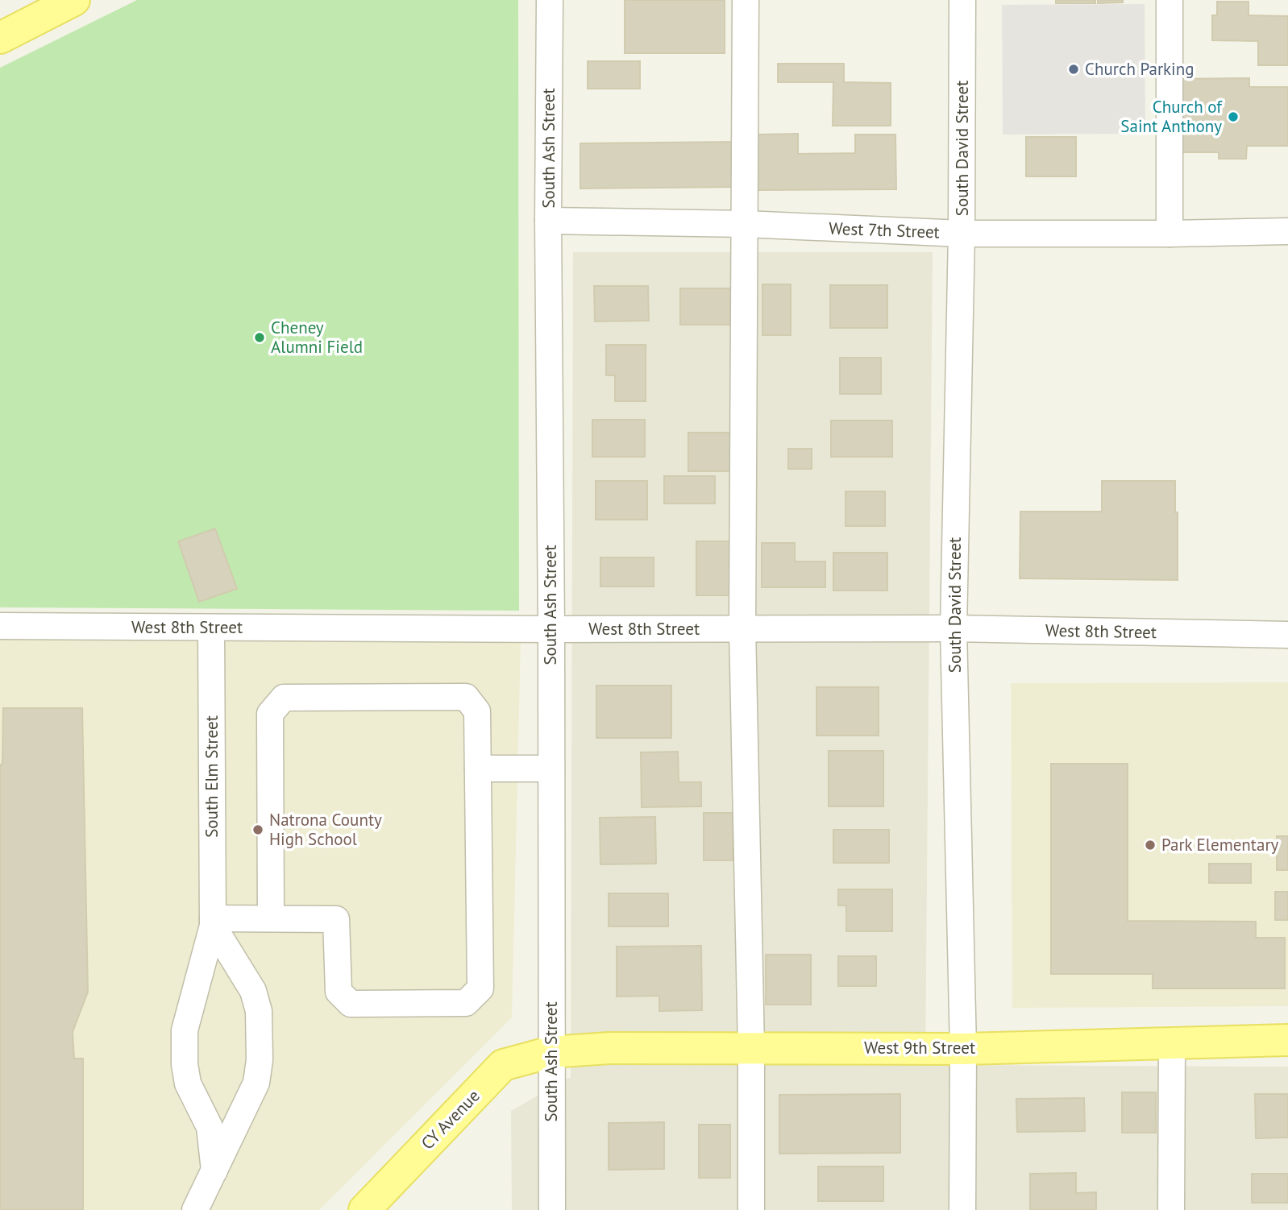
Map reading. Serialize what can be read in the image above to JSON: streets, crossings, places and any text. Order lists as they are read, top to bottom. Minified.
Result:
{"streets":{"main road":["West 9th Street","CY Avenue"],"street":["South Ash Street","South David Street","West 7th Street","West 8th Street","South Elm Street"]},"crossings":[["South Ash Street","West 7th Street"],["South Ash Street","West 8th Street"],["South Ash Street","West 9th Street"],["South Ash Street","CY Avenue"],["South David Street","West 7th Street"],["South David Street","West 8th Street"],["South David Street","West 9th Street"],["West 8th Street","South Elm Street"],["West 9th Street","CY Avenue"]],"places":["Church Parking","Church of Saint Anthony","Cheney Alumni Field","Natrona County High School","Park Elementary"]}
